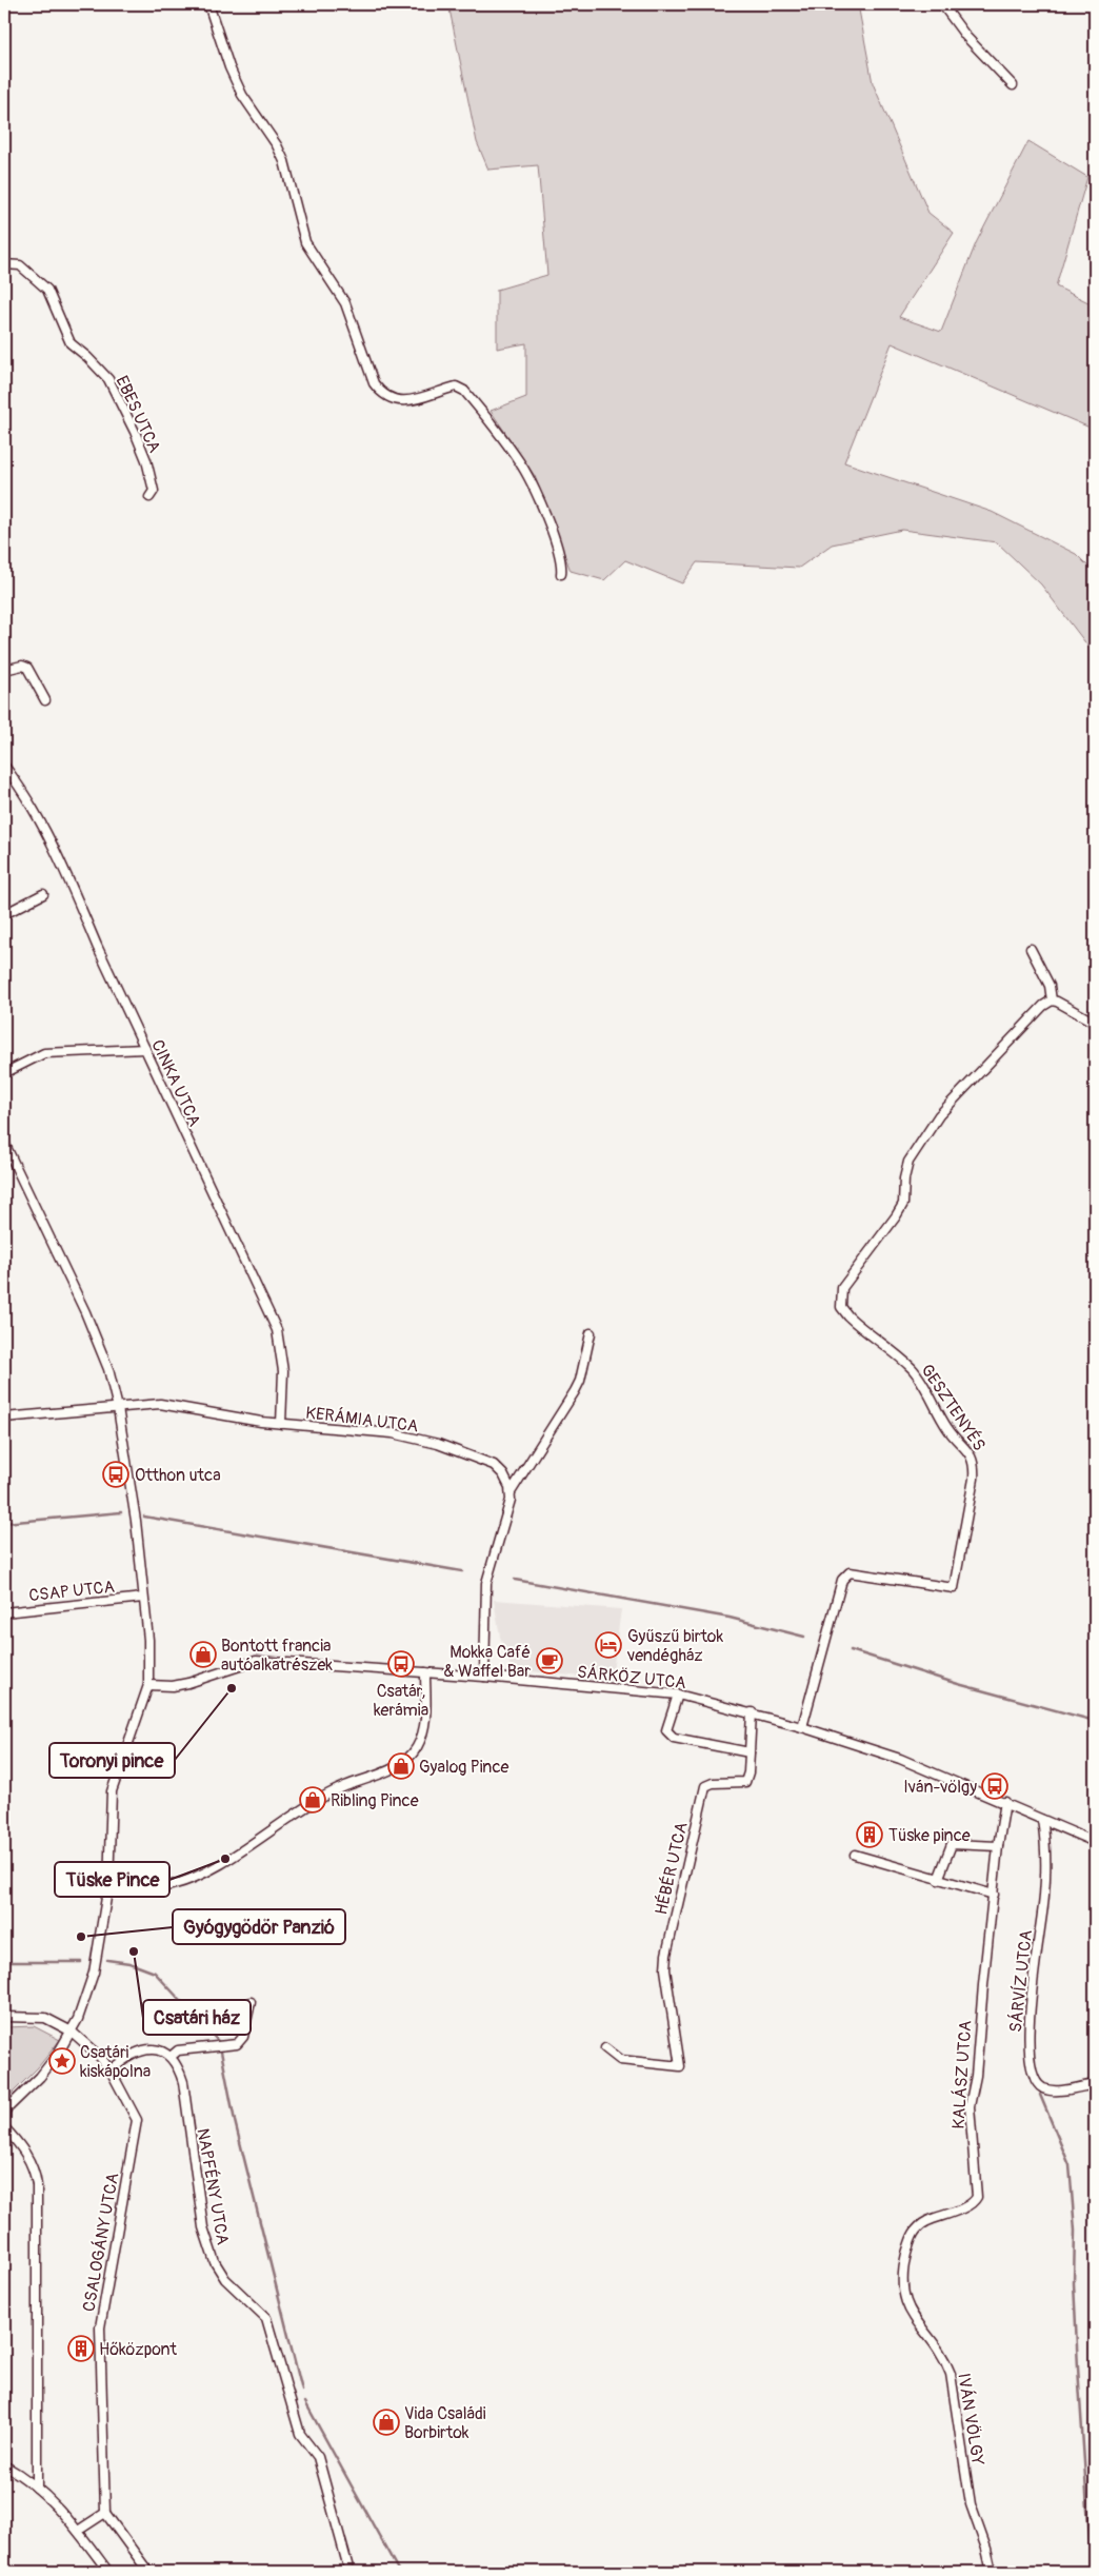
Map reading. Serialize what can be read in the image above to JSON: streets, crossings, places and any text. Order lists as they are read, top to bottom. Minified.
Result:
{"streets":{"street":["EBES UTCA","CINKA UTCA","GESZTENYÉS","KERÁMIA UTCA","CSAP UTCA","SÁRKÖZ UTCA","HÉBÉR UTCA","SÁRVÍZ UTCA","KALÁSZ UTCA","NAPFÉNY UTCA","CSALOGÁNY UTCA","IVÁN VÖLGY"]},"crossings":[["CINKA UTCA","KERÁMIA UTCA"],["GESZTENYÉS","SÁRKÖZ UTCA"],["SÁRKÖZ UTCA","HÉBÉR UTCA"],["SÁRKÖZ UTCA","SÁRVÍZ UTCA"],["SÁRKÖZ UTCA","KALÁSZ UTCA"],["KALÁSZ UTCA","IVÁN VÖLGY"]],"places":{"bus stop":["Otthon utca","Csatár, kerámia","Iván-völgy"],"hotel":["Gyűszű birtok vendégház"],"shop":["Bontott francia autóalkatrészek","Gyalog Pince","Ribling Pince","Vida Családi Borbirtok"],"cafe":["Mokka Café & Waffel Bar"],"other":["Toronyi pince","Tüske Pince","Gyógygödör Panzió","Csatári ház"],"building":["Tüske pince","Hőközpont"],"place":["Csatári kiskápolna"]}}
